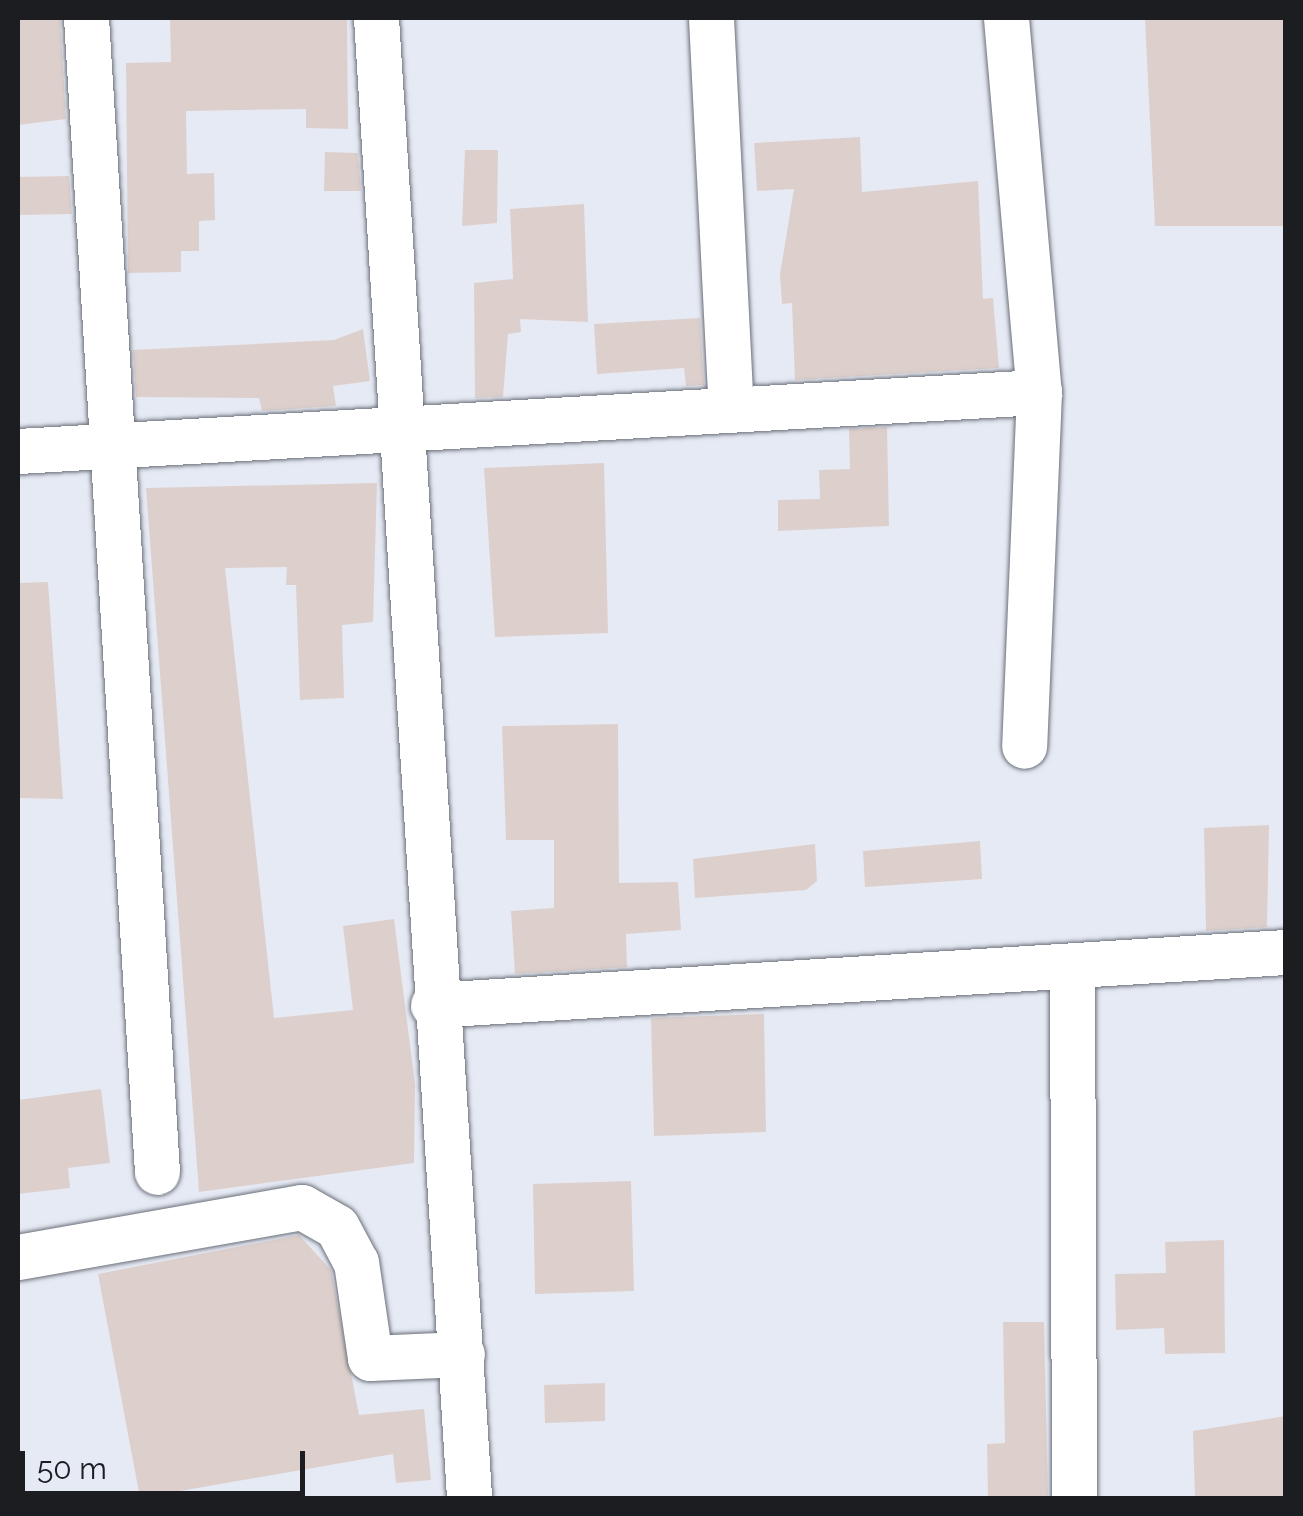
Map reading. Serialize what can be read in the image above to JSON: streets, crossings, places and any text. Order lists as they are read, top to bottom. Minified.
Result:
{"scale_bar":"50 m"}
